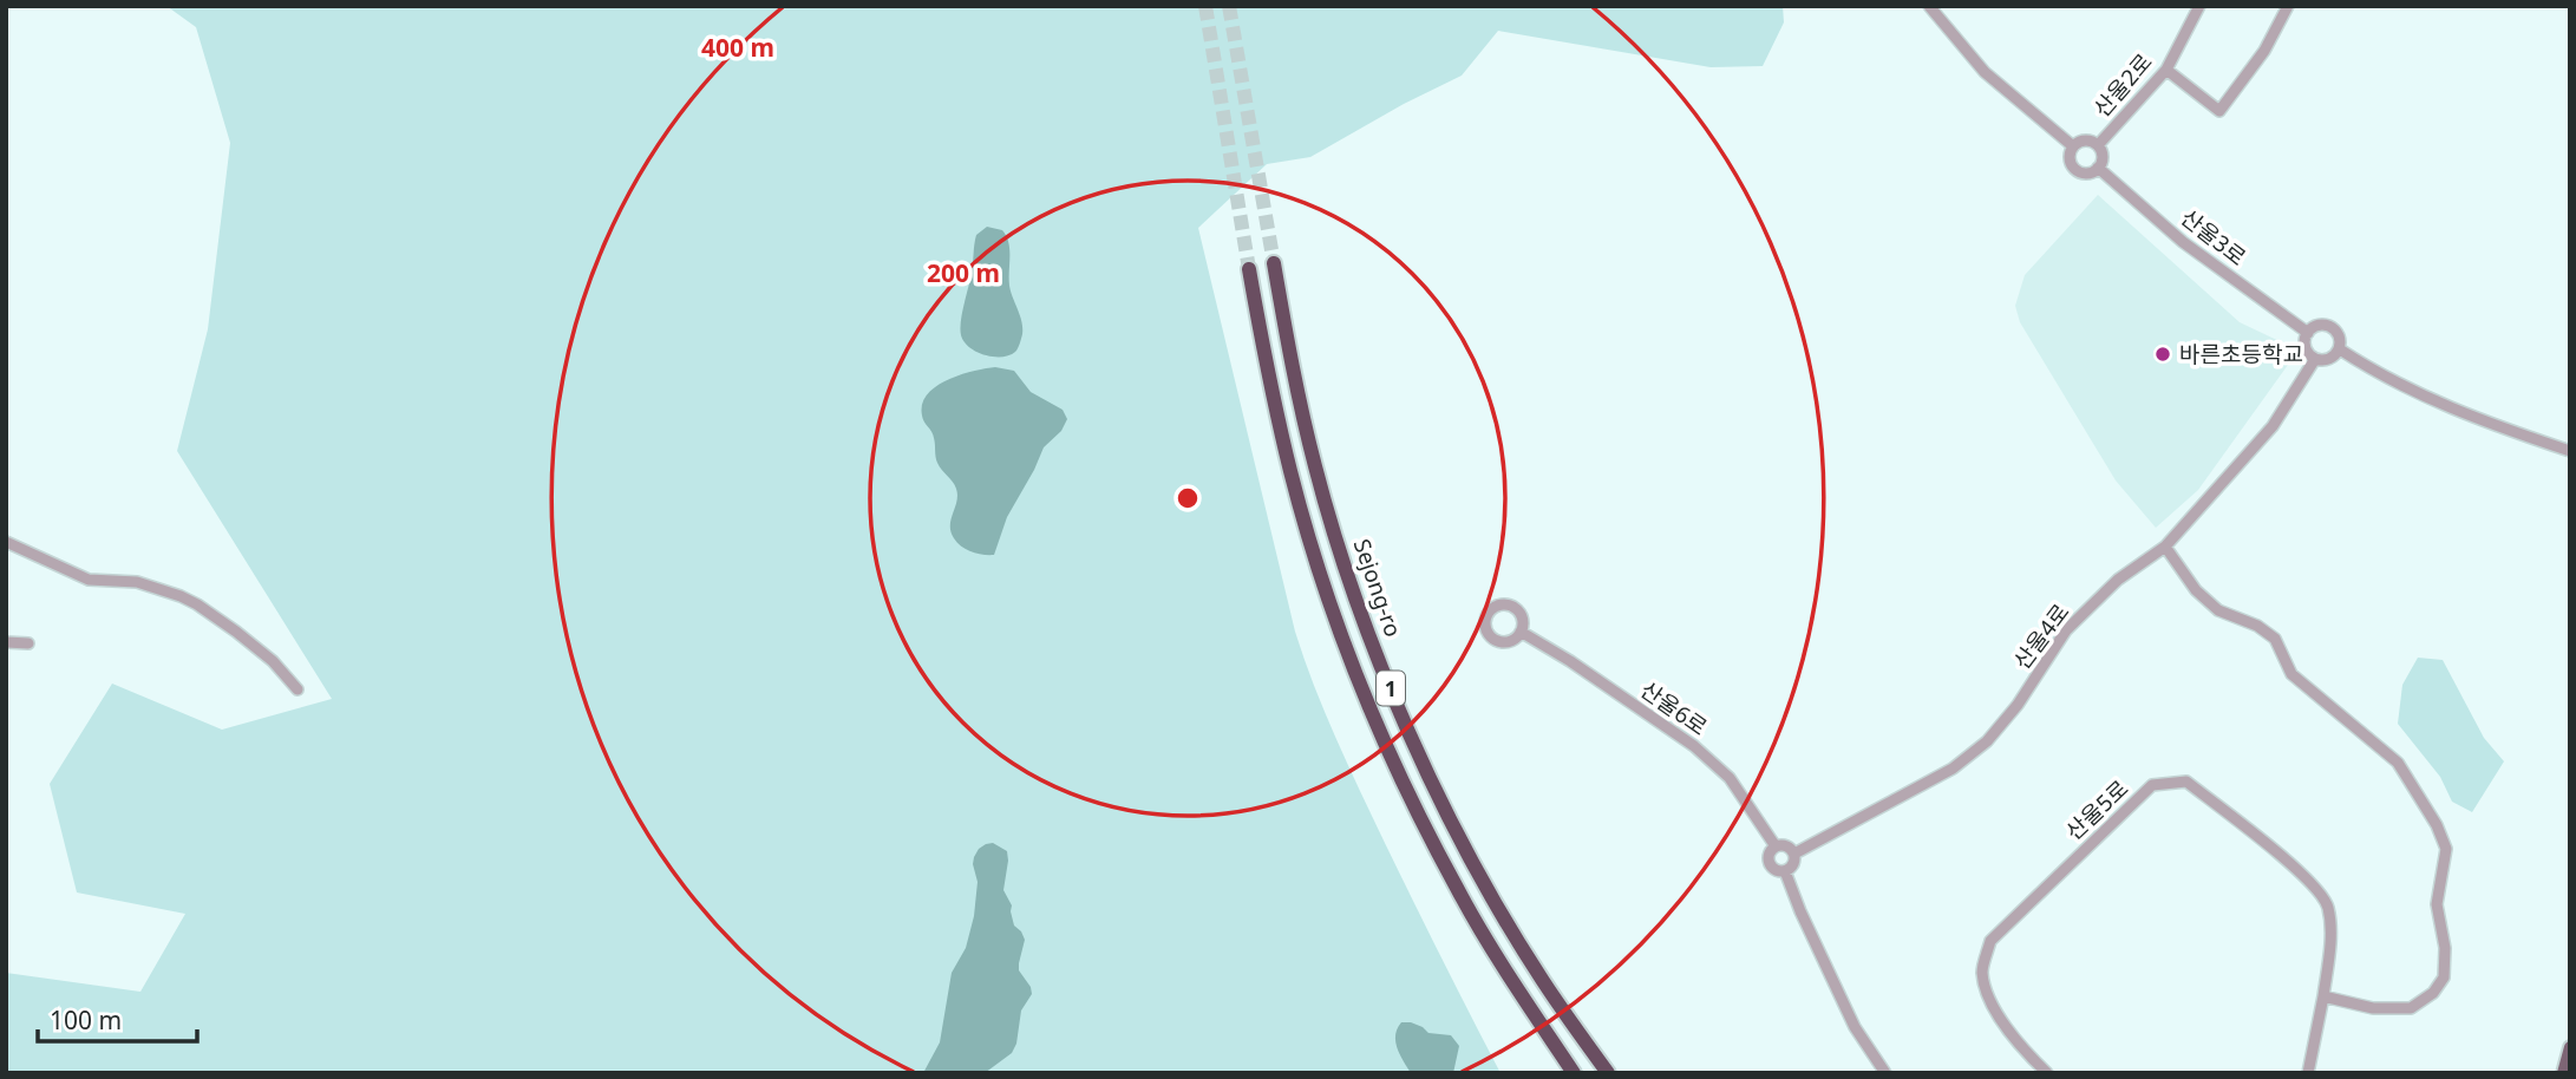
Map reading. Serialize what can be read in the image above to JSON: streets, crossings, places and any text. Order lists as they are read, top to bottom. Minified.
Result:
{"streets":{"highway":["Sejong-ro","1"],"street":["산울2로","산울3로","산울4로","산울6로","산울5로"]},"crossings":[["산울2로","산울3로"],["산울3로","산울4로"],["산울4로","산울6로"]],"places":["바른초등학교"],"scale_bar":"100 m","rings":["400 m","200 m"]}
